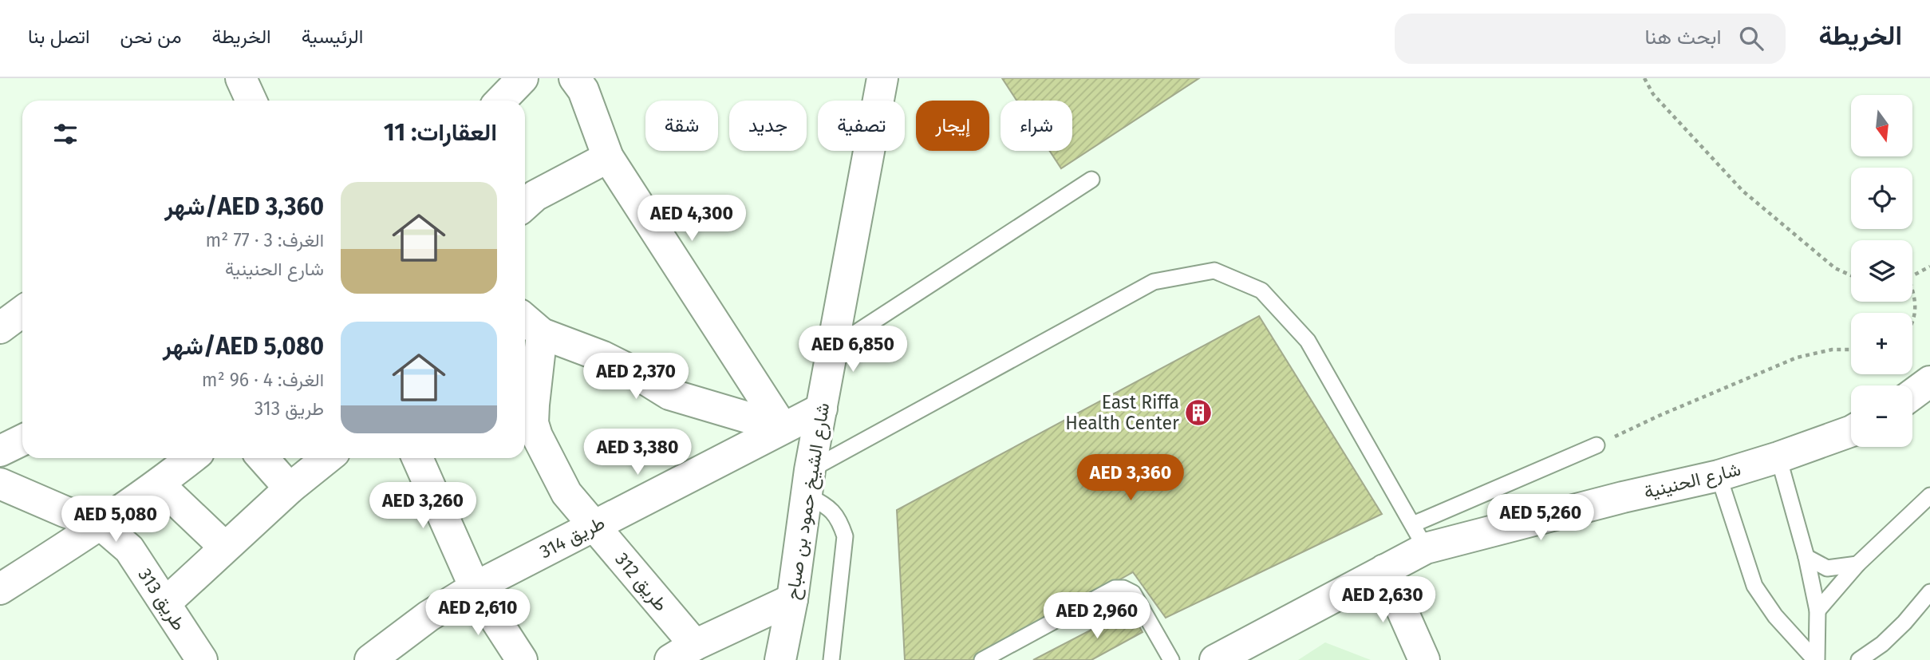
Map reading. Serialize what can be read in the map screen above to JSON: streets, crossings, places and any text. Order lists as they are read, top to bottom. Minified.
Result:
{"streets":{"street":["شارع الحنينية","شارع الشيخ حمود بن صباح","طريق 314","طريق 312","طريق 313"]},"crossings":[["شارع الشيخ حمود بن صباح","طريق 314"],["شارع الشيخ حمود بن صباح","طريق 312"],["طريق 314","طريق 312"]],"places":{"building":["East Riffa Health Center"]},"north":"bottom","page":{"header":"الخريطة","search":"ابحث هنا","nav":["الرئيسية","الخريطة","من نحن","اتصل بنا"],"map_buttons":["+","−"],"chip":["شراء","إيجار","تصفية","جديد","شقة"],"heading":"العقارات: 11","list":[{"name":"AED 3,360/شهر","note":"الغرف: 3 · 77 m² · شارع الحنينية"},{"name":"AED 5,080/شهر","note":"الغرف: 4 · 96 m² · طريق 313"}],"price":["AED 4,300","AED 6,850","AED 2,370","AED 3,380","AED 3,360","AED 3,260","AED 5,260","AED 5,080","AED 2,630","AED 2,610","AED 2,960"]}}
